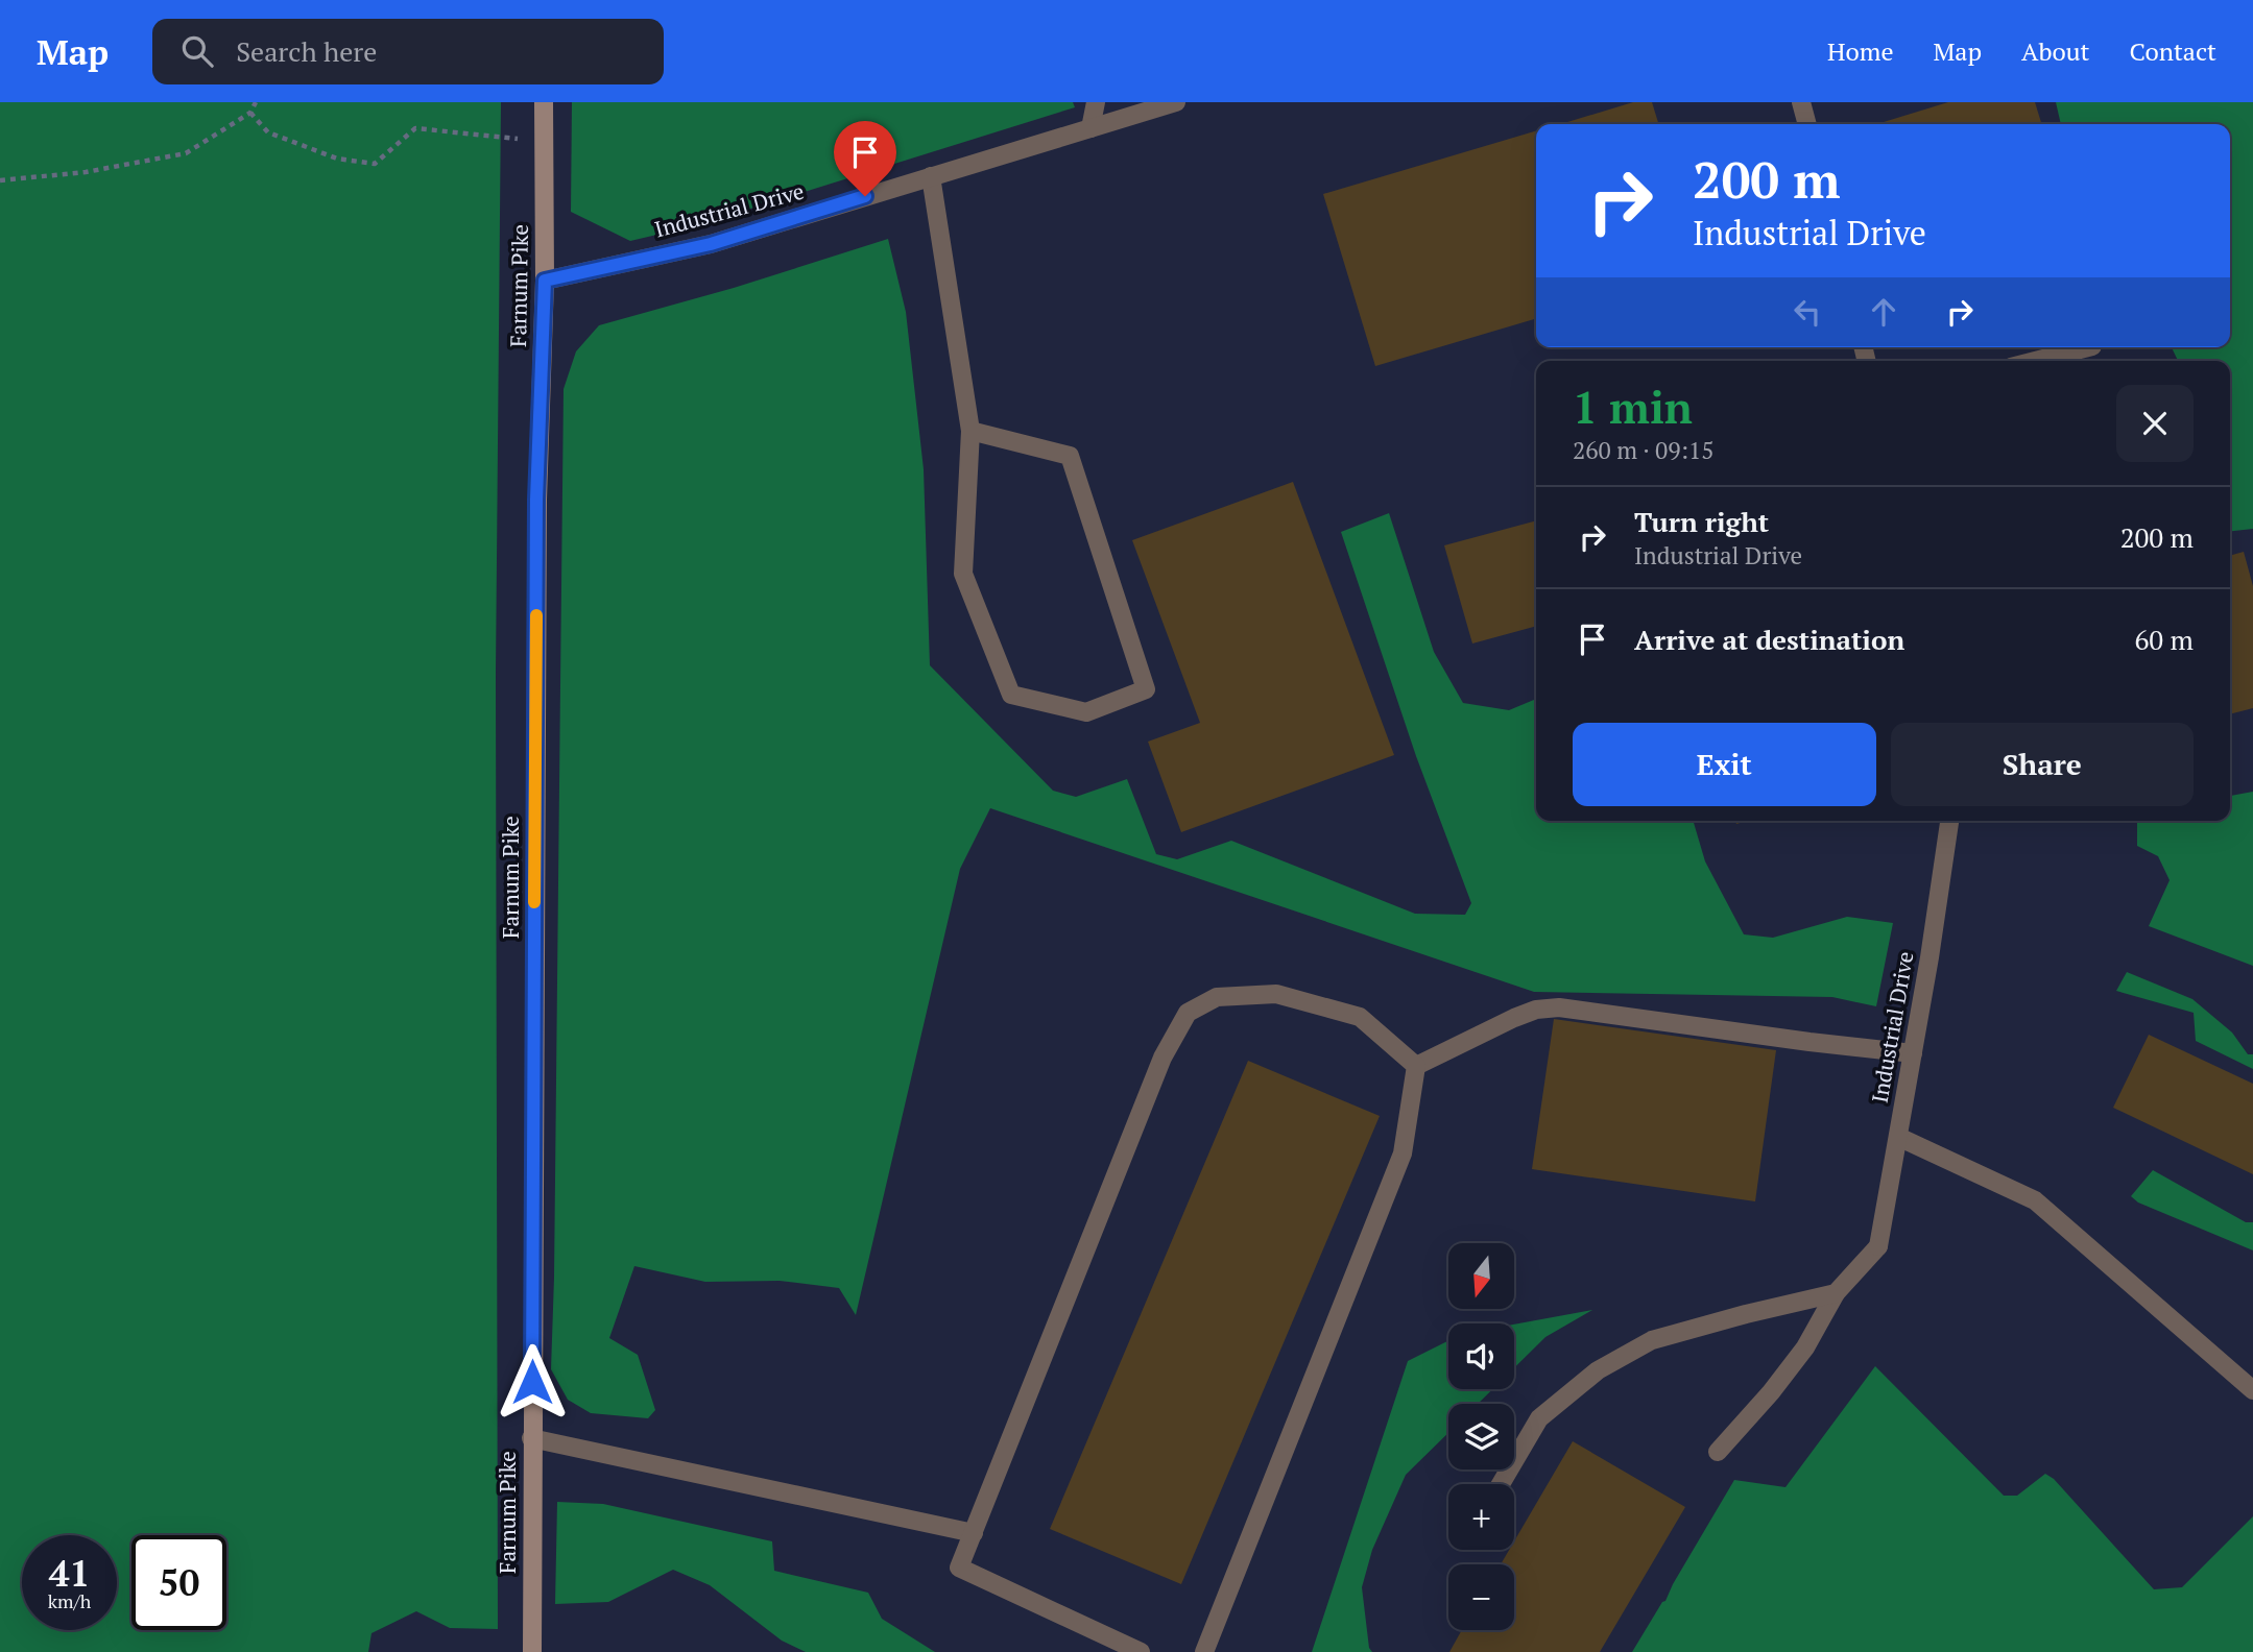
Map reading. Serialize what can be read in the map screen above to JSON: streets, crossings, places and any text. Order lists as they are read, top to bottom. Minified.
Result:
{"streets":{"main road":["Farnum Pike"],"street":["Industrial Drive"]},"crossings":[["Industrial Drive","Farnum Pike"]],"north":"bottom","page":{"header":"Map","search":"Search here","nav":["Home","Map","About","Contact"],"turn":["200 m","Industrial Drive"],"heading":["1 min","260 m · 09:15"],"list":[{"name":"Turn right","note":"Industrial Drive","value":"200 m"},{"name":"Arrive at destination","value":"60 m"}],"buttons":["Exit","Share"],"map_buttons":["+","−"],"speed":"41 km/h","limit":"50"}}
